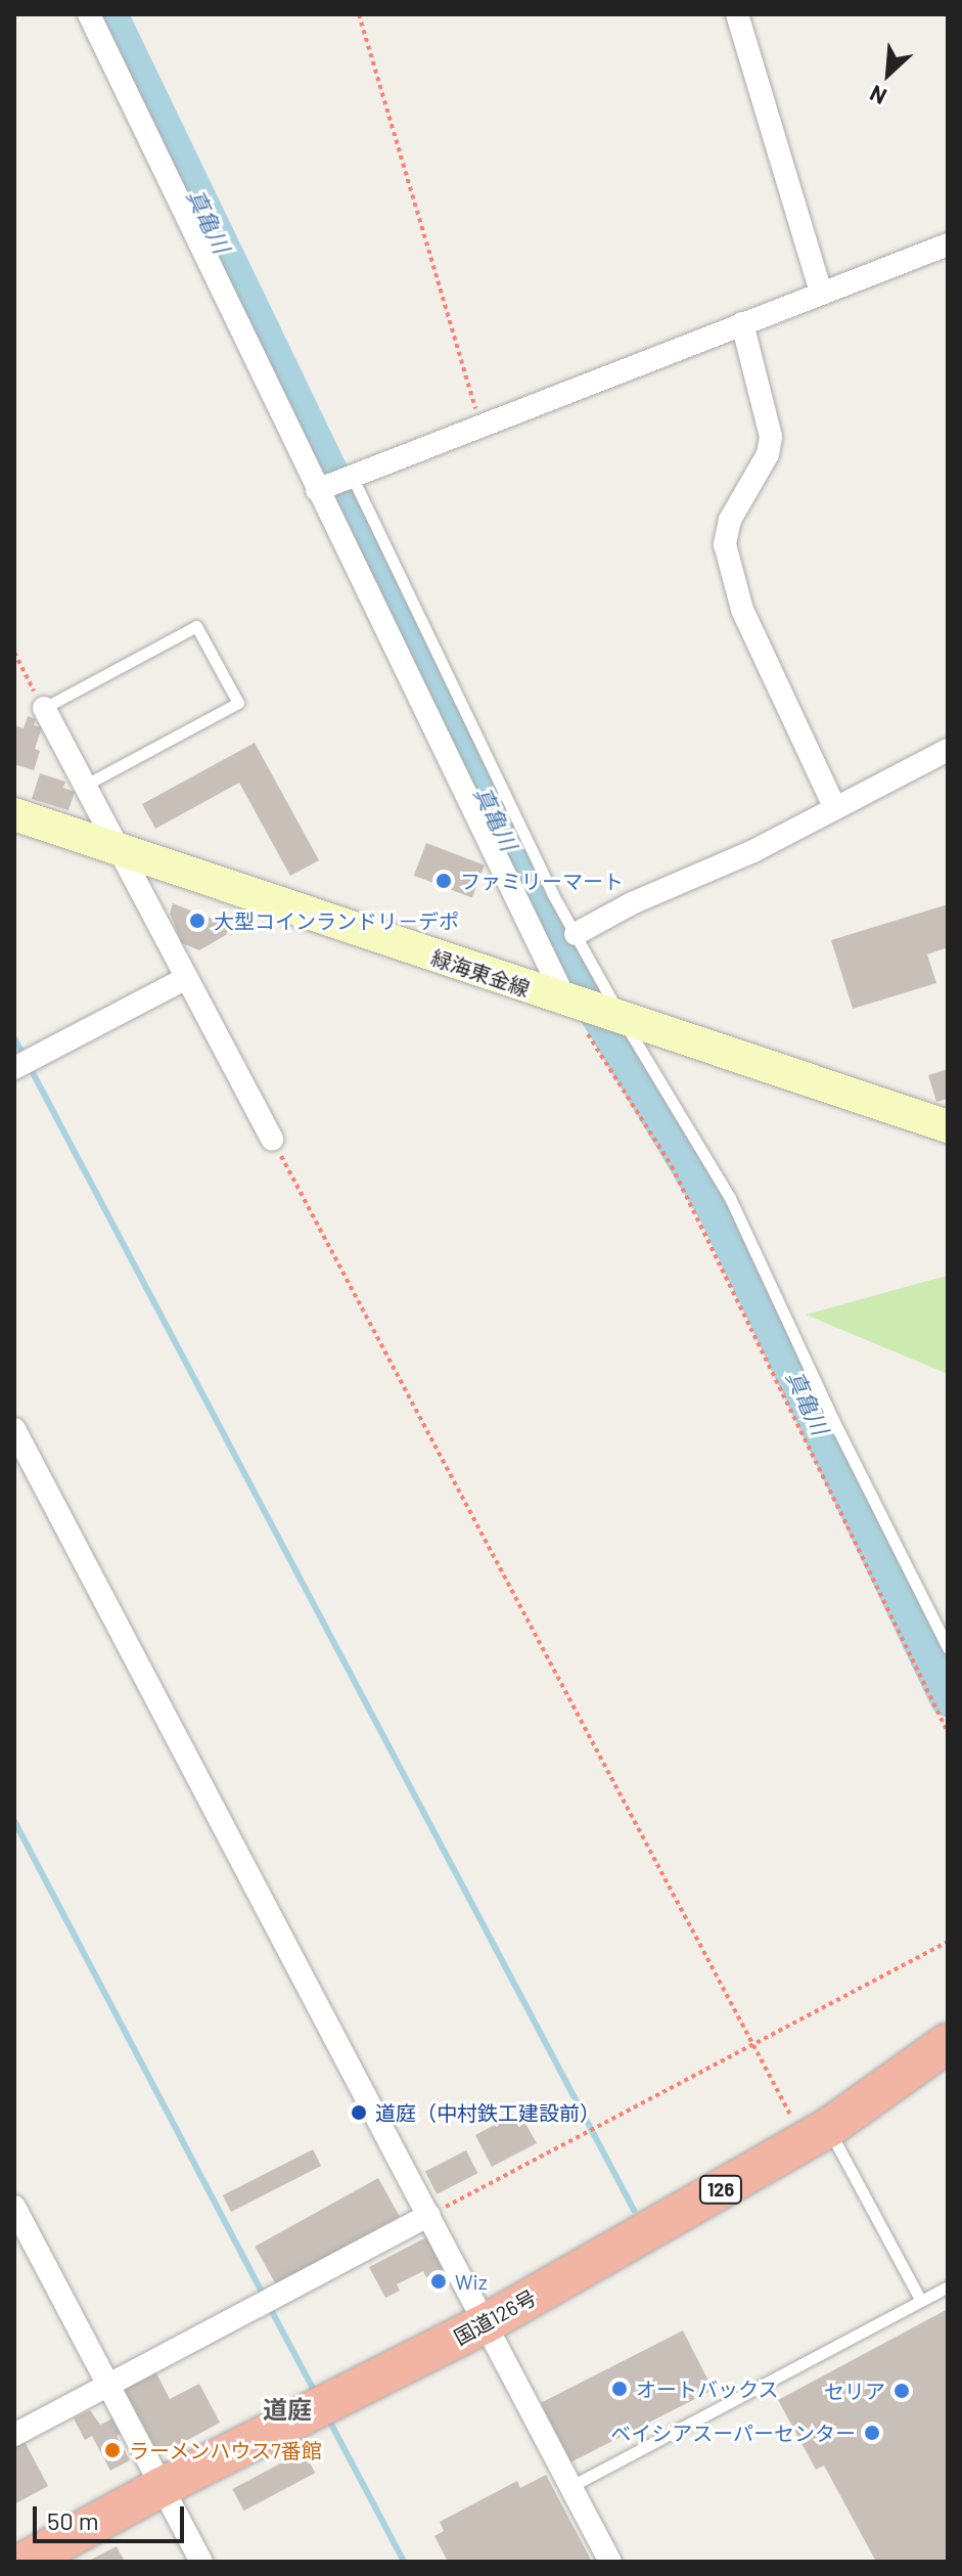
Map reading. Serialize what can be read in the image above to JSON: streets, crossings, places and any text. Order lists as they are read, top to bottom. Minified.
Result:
{"streets":{"highway":["126","国道126号"],"main road":["緑海東金線"]},"districts":["道庭"],"water":["真亀川"],"places":["ファミリーマート","大型コインランドリ－デポ","道庭（中村鉄工建設前）","Wiz","オートバックス","セリア","ベイシアスーパーセンター","ラーメンハウス7番館"],"scale_bar":"50 m","north":"bottom left"}
